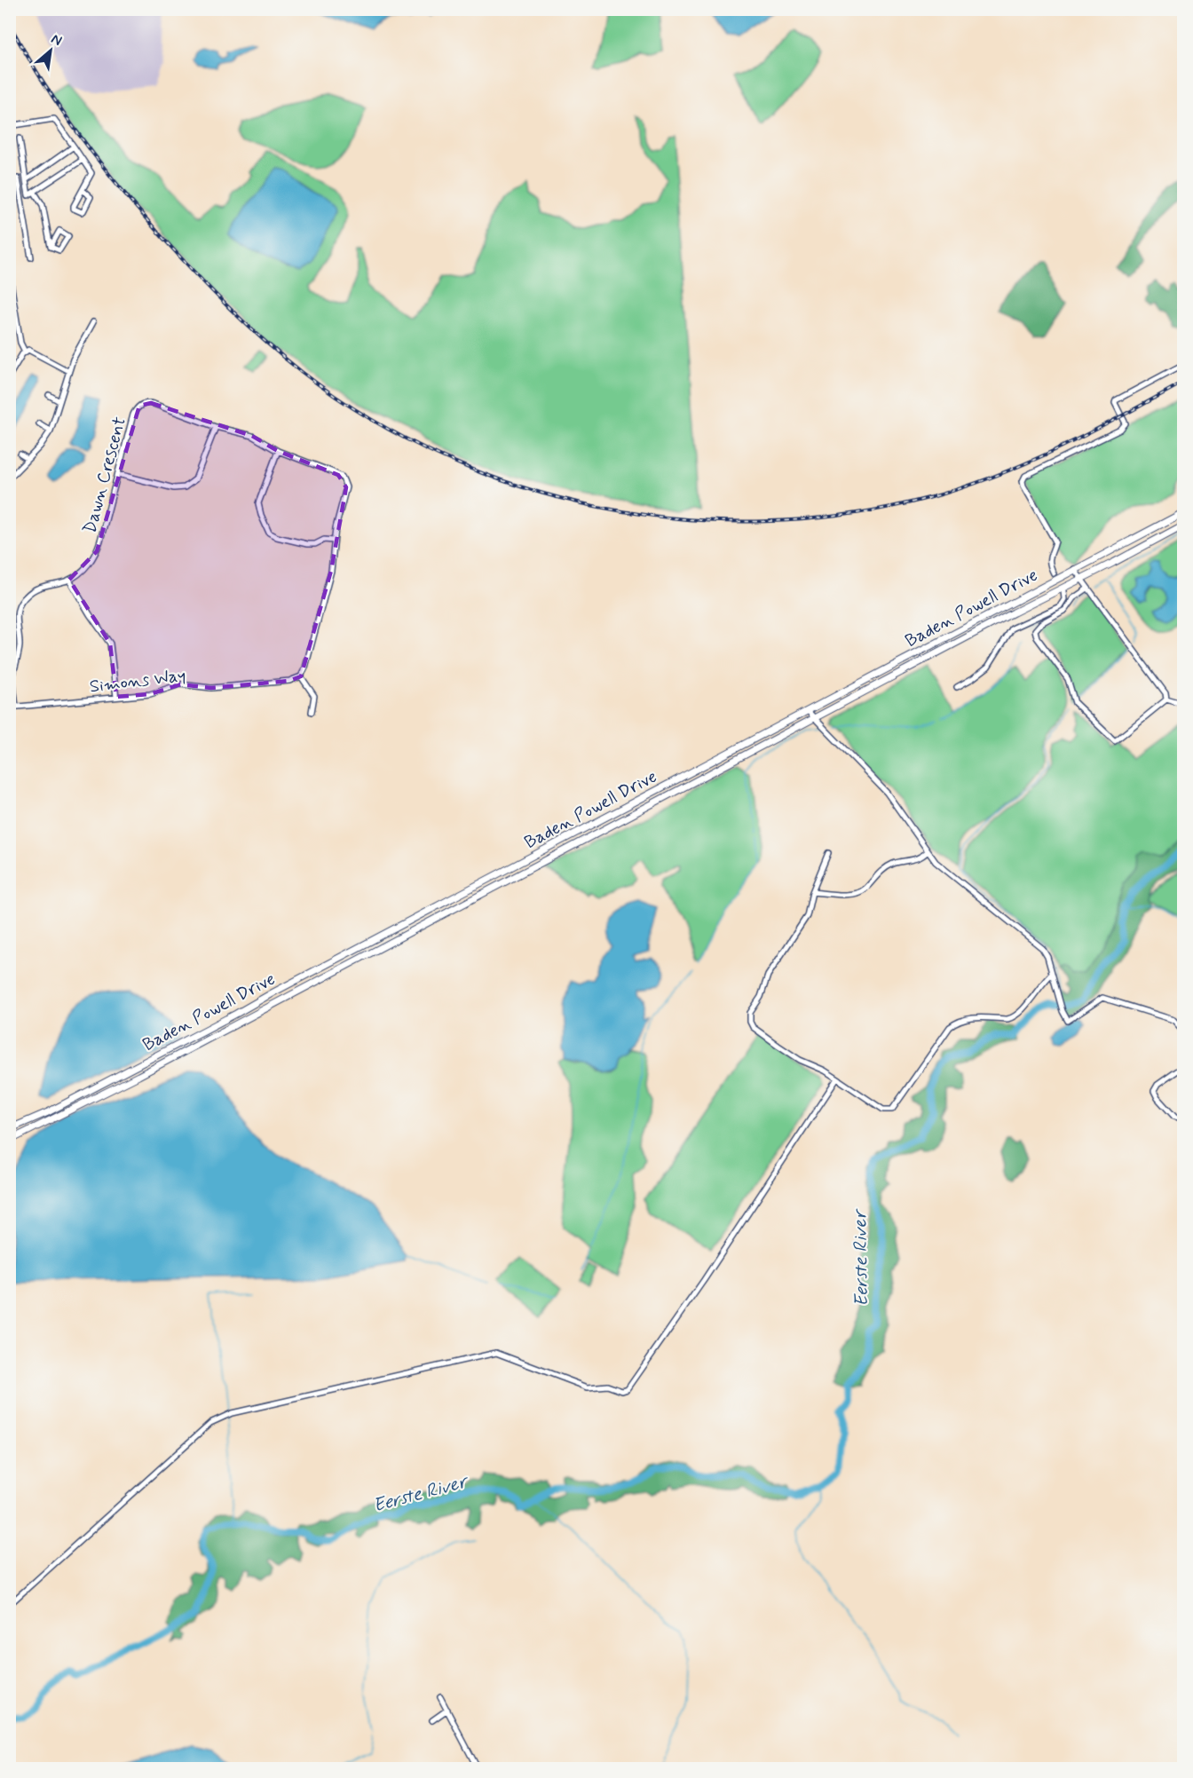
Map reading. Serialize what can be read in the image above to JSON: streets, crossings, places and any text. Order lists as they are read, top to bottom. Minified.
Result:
{"streets":{"main road":["Baden Powell Drive"],"street":["Dawn Crescent","Simons Way"]},"crossings":[["Dawn Crescent","Simons Way"]],"water":["Eerste River"],"north":"top right"}
